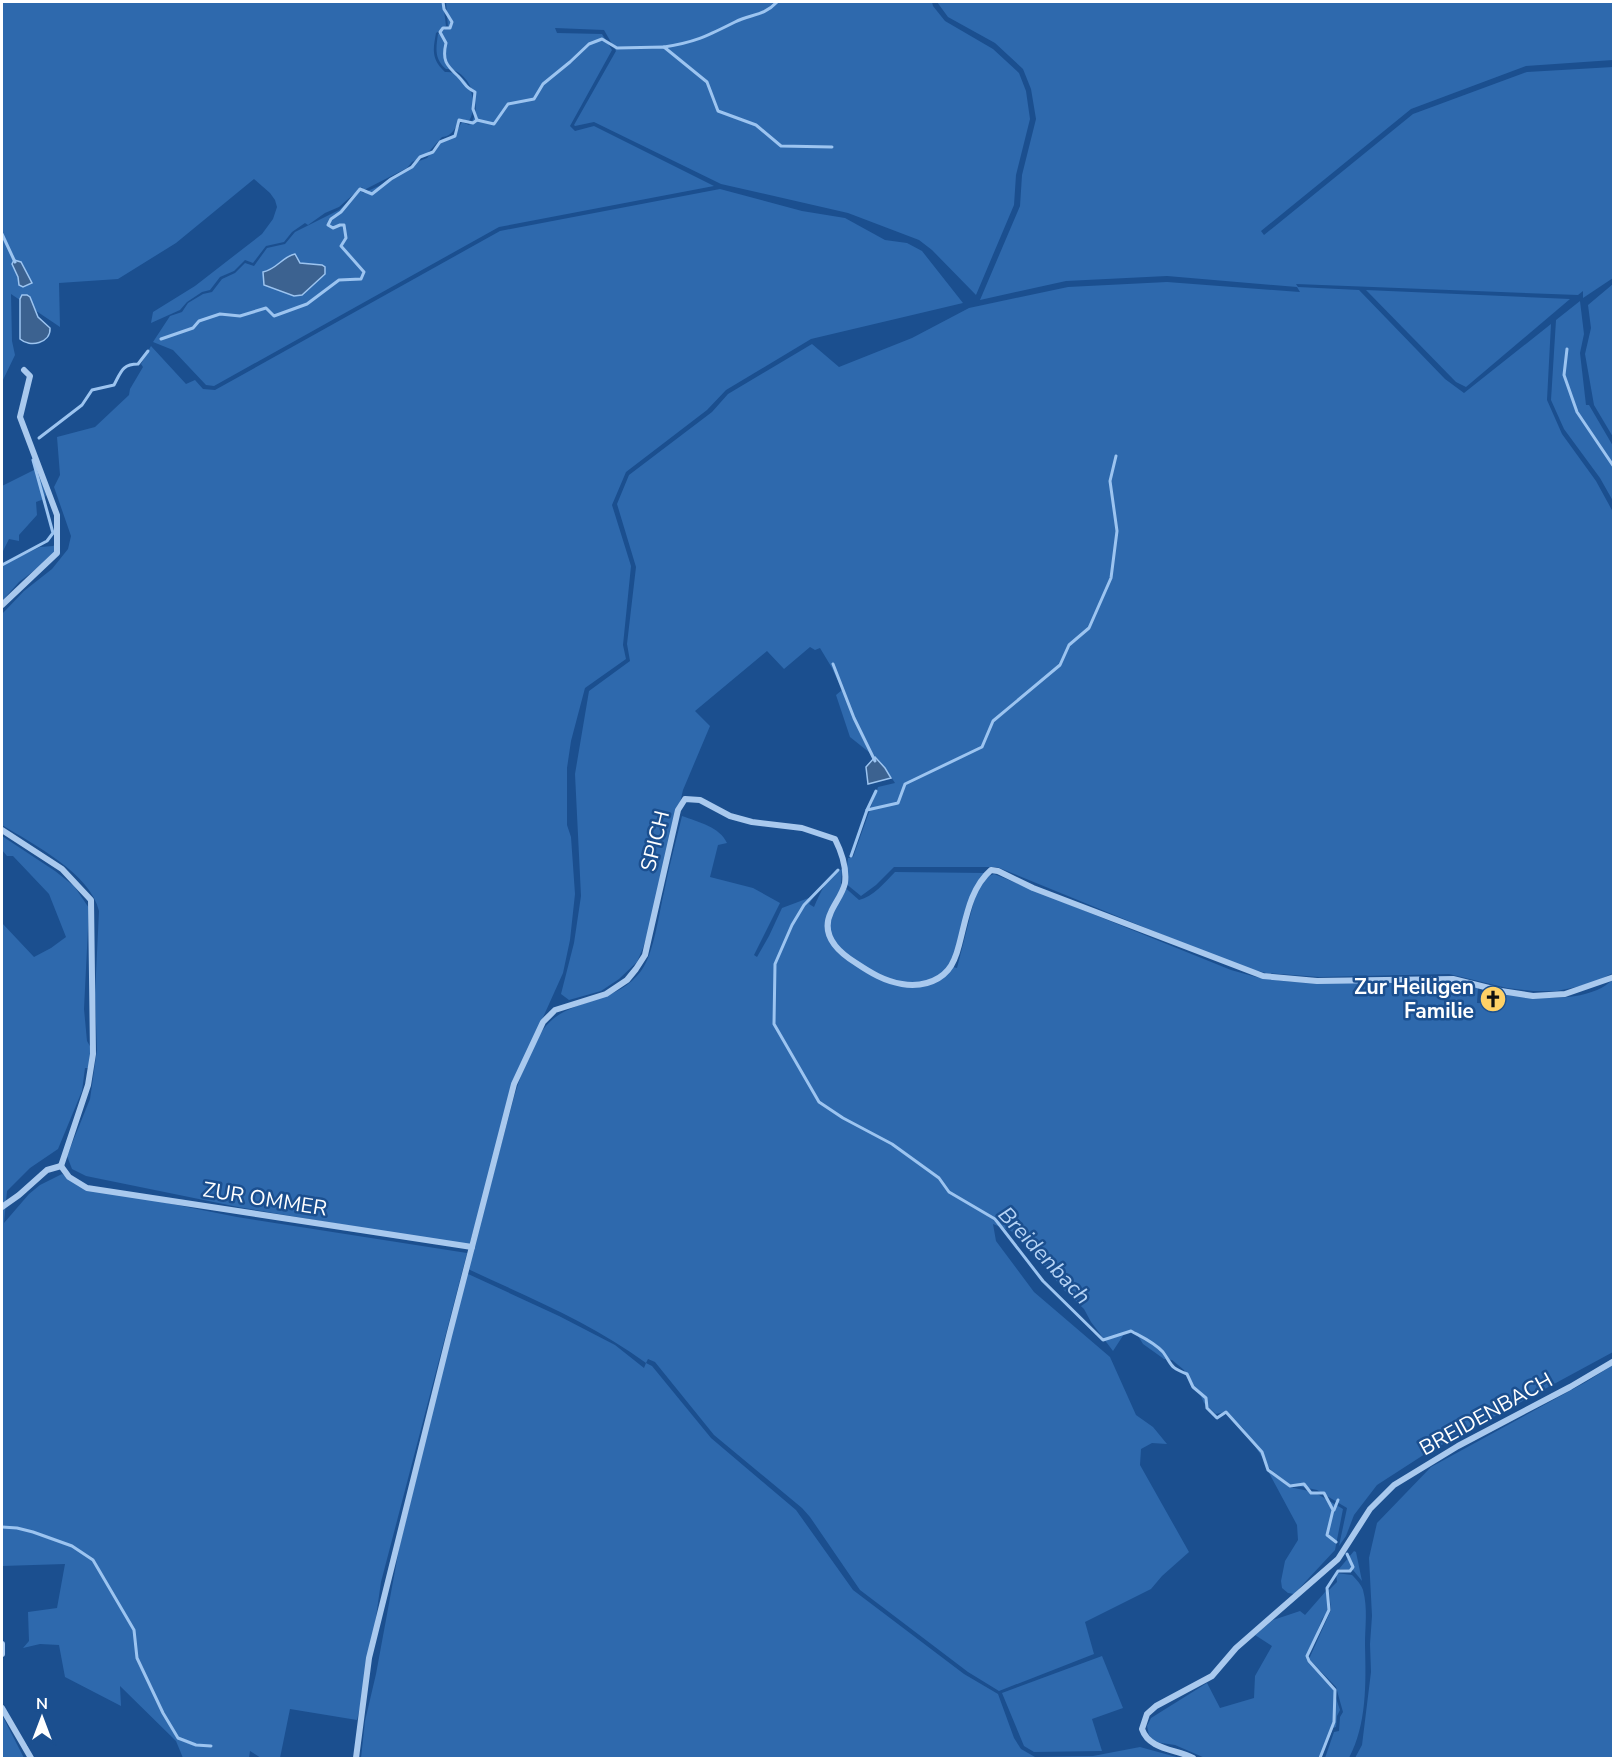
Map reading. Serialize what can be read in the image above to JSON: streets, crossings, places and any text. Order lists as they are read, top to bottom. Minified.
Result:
{"streets":{"street":["SPICH","ZUR OMMER","BREIDENBACH"]},"crossings":[["SPICH","ZUR OMMER"]],"water":["Breidenbach"],"places":{"church":["Zur Heiligen Familie"]},"north":"top"}
